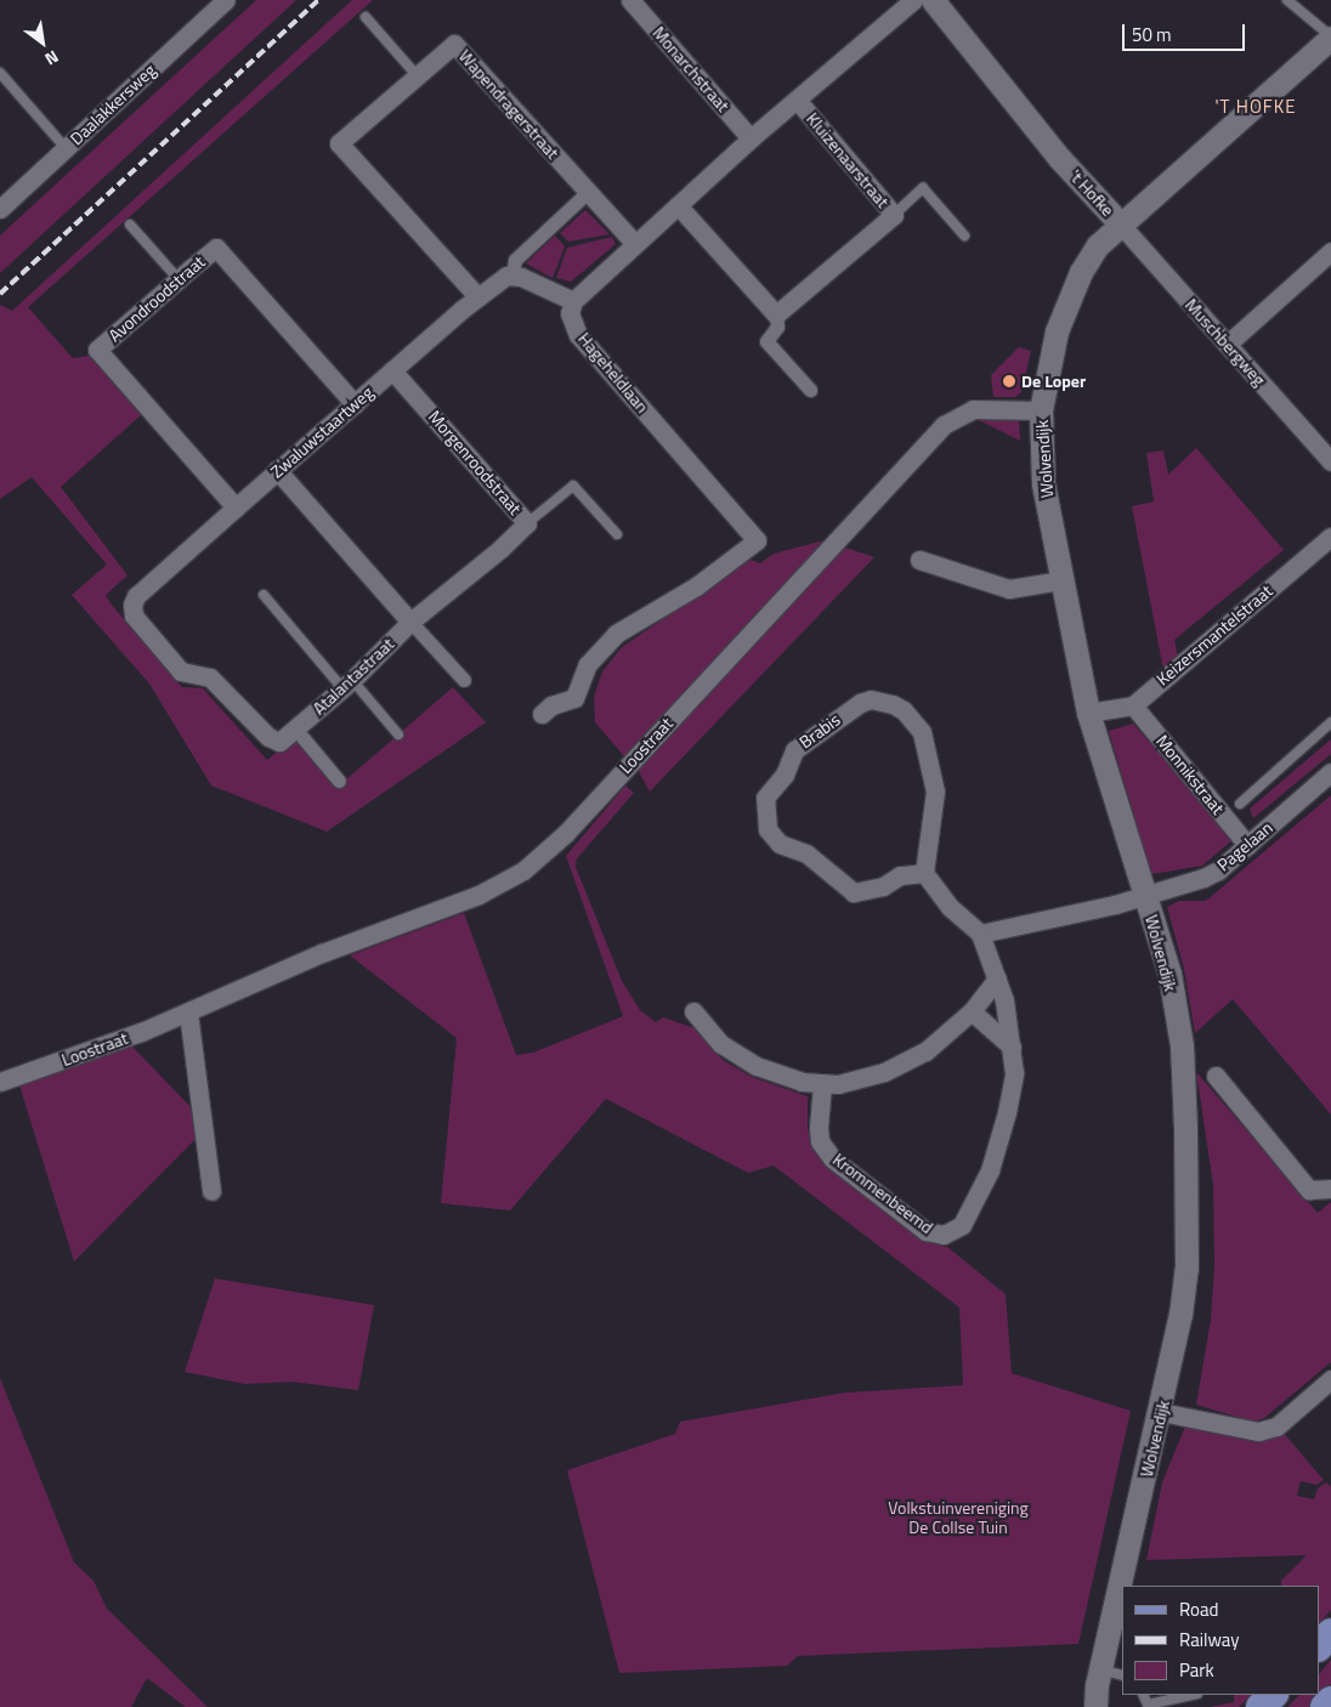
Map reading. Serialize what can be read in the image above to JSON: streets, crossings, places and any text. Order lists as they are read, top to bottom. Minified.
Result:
{"streets":{"street":["Monarchstraat","Daalakkersweg","Wapendragerstraat","Kluizenaarstraat","'t Hofke","Avondroodstraat","Muschbergweg","Hageheldlaan","Zwaluwstaartweg","Wolvendijk","Morgenroodstraat","Keizersmantelstraat","Atalantastraat","Brabis","Loostraat","Monnikstraat","Pagelaan","Krommenbeemd"]},"crossings":[["Wapendragerstraat","Zwaluwstaartweg"],["'t Hofke","Muschbergweg"],["'t Hofke","Wolvendijk"],["Avondroodstraat","Zwaluwstaartweg"],["Muschbergweg","Wolvendijk"],["Zwaluwstaartweg","Morgenroodstraat"],["Zwaluwstaartweg","Atalantastraat"],["Wolvendijk","Keizersmantelstraat"],["Wolvendijk","Loostraat"],["Wolvendijk","Pagelaan"],["Morgenroodstraat","Atalantastraat"],["Keizersmantelstraat","Monnikstraat"],["Monnikstraat","Pagelaan"]],"districts":["'T HOFKE"],"parks":["Volkstuinvereniging De Collse Tuin"],"places":["De Loper"],"legend":["Road","Railway","Park"],"scale_bar":"50 m","north":"bottom right"}
